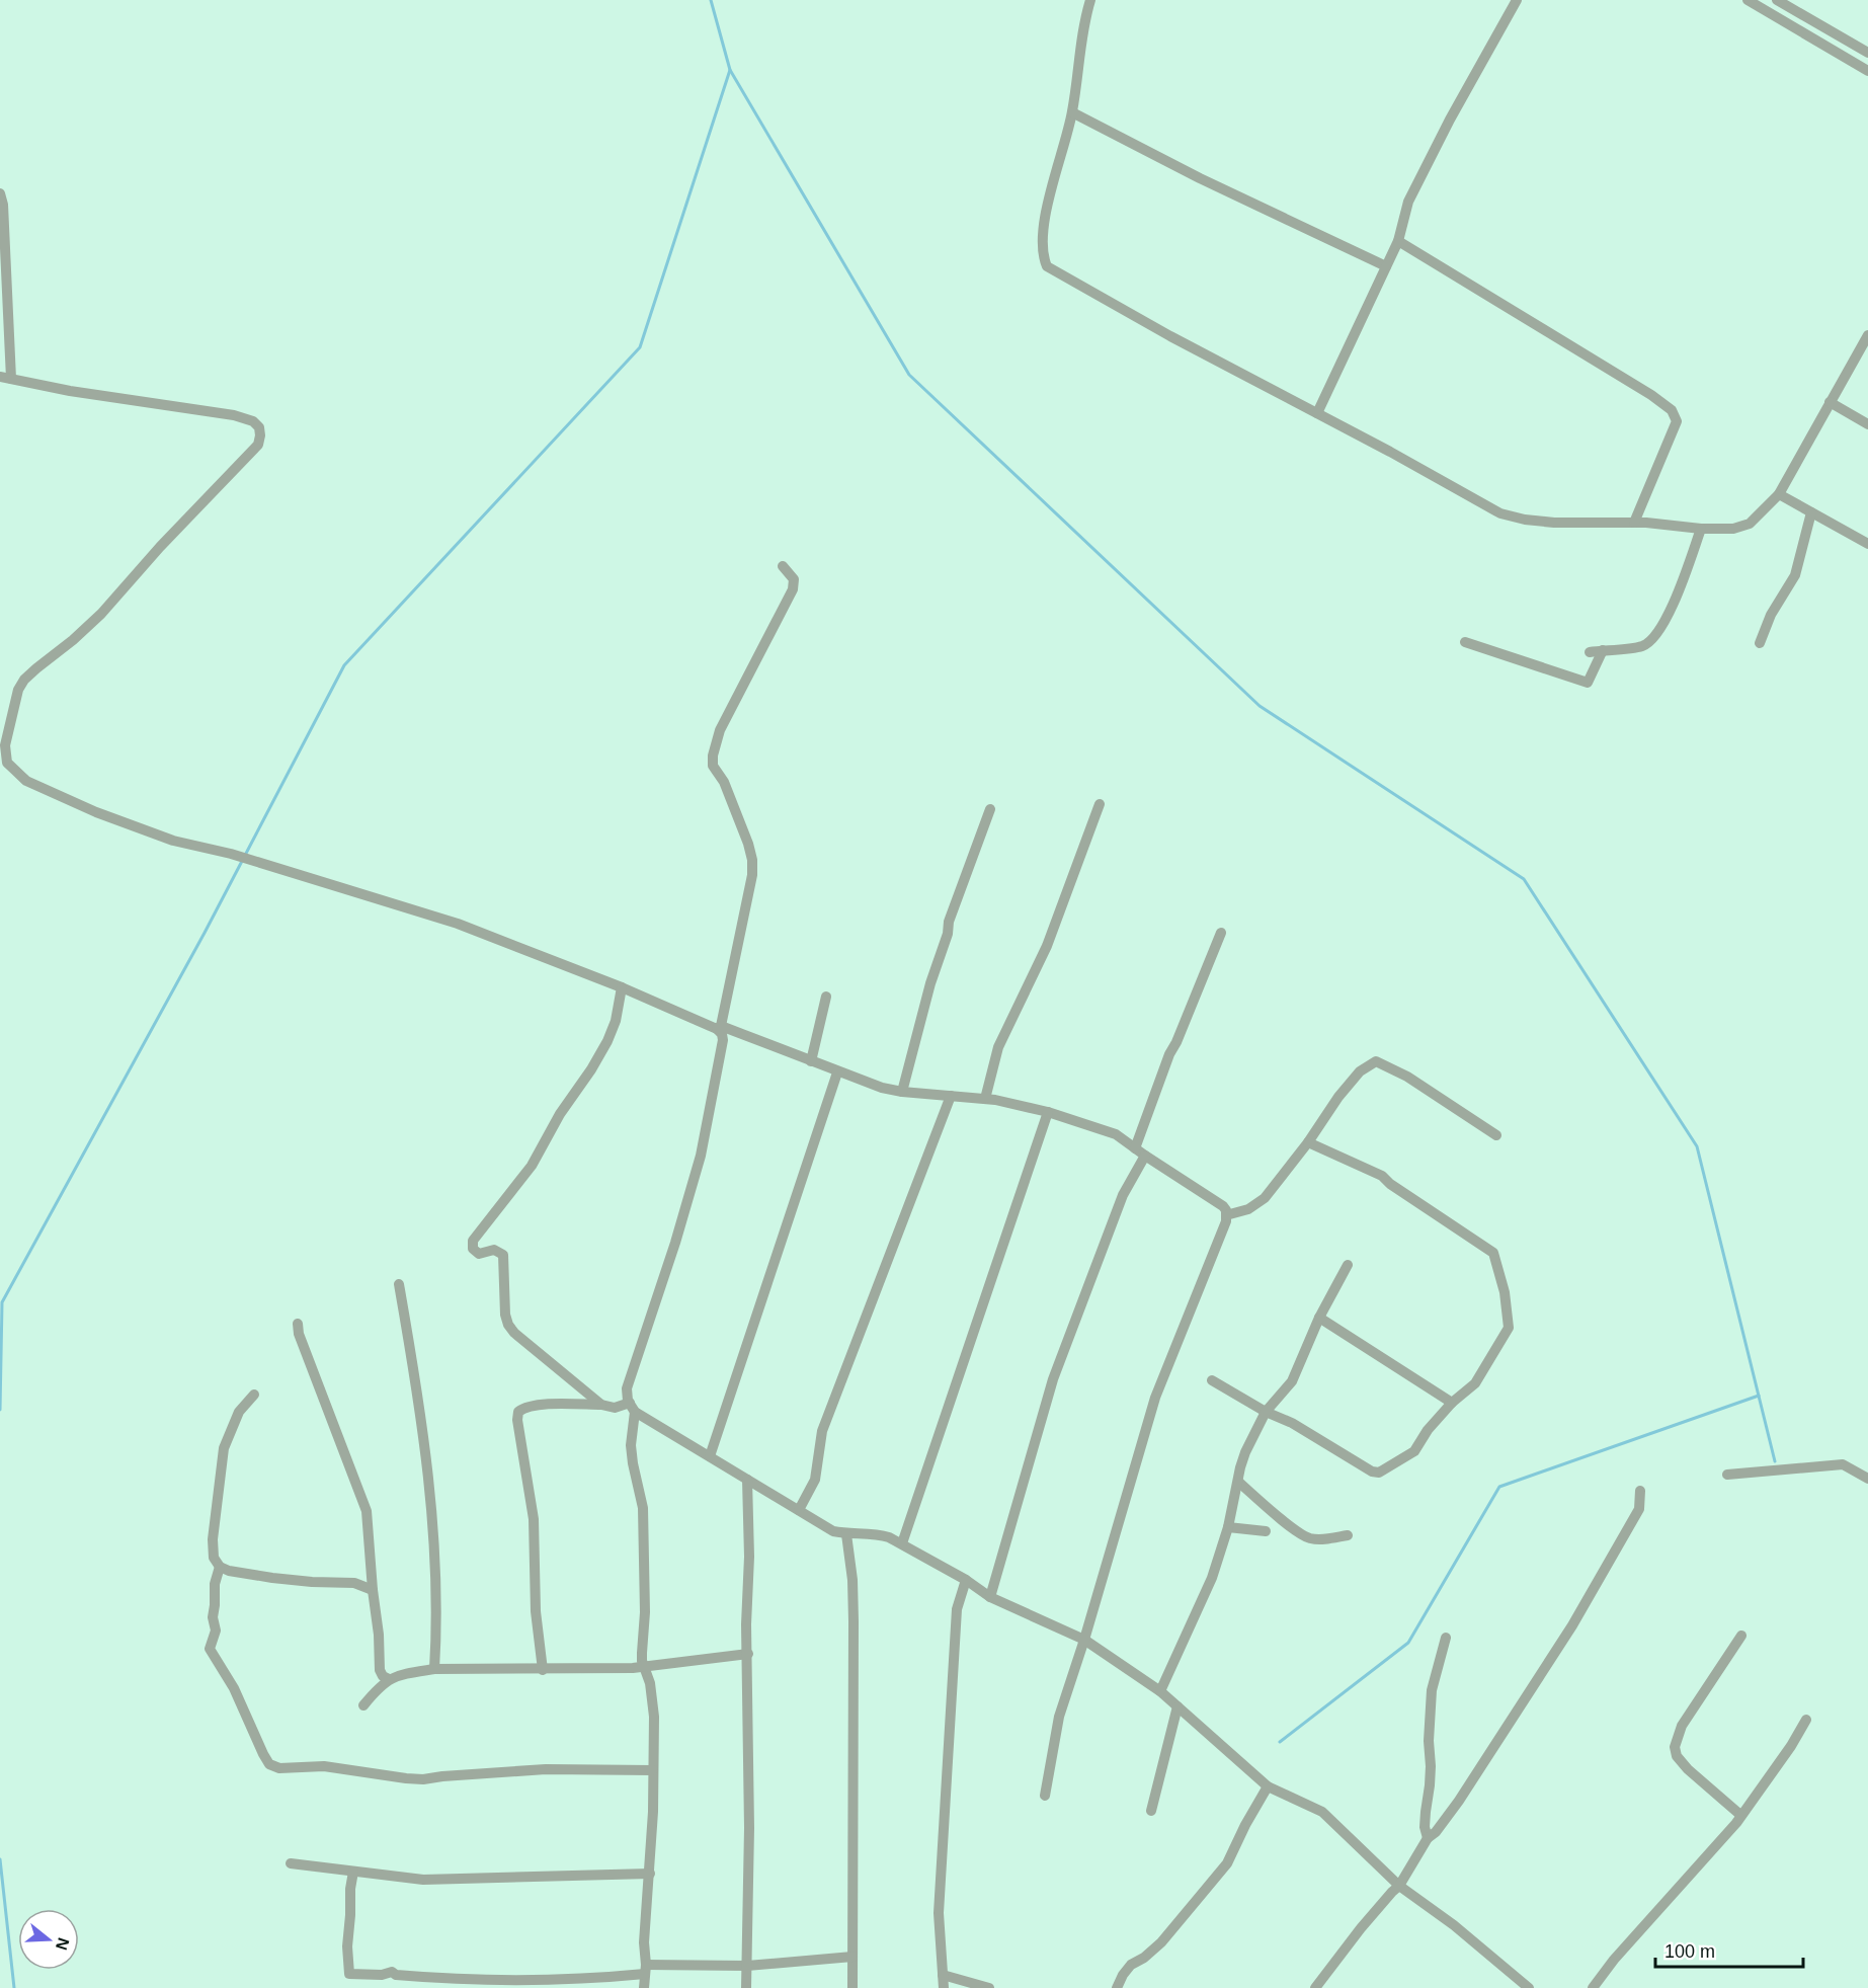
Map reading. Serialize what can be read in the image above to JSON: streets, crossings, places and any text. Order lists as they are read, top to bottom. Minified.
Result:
{"scale_bar":"100 m","north":"right"}
